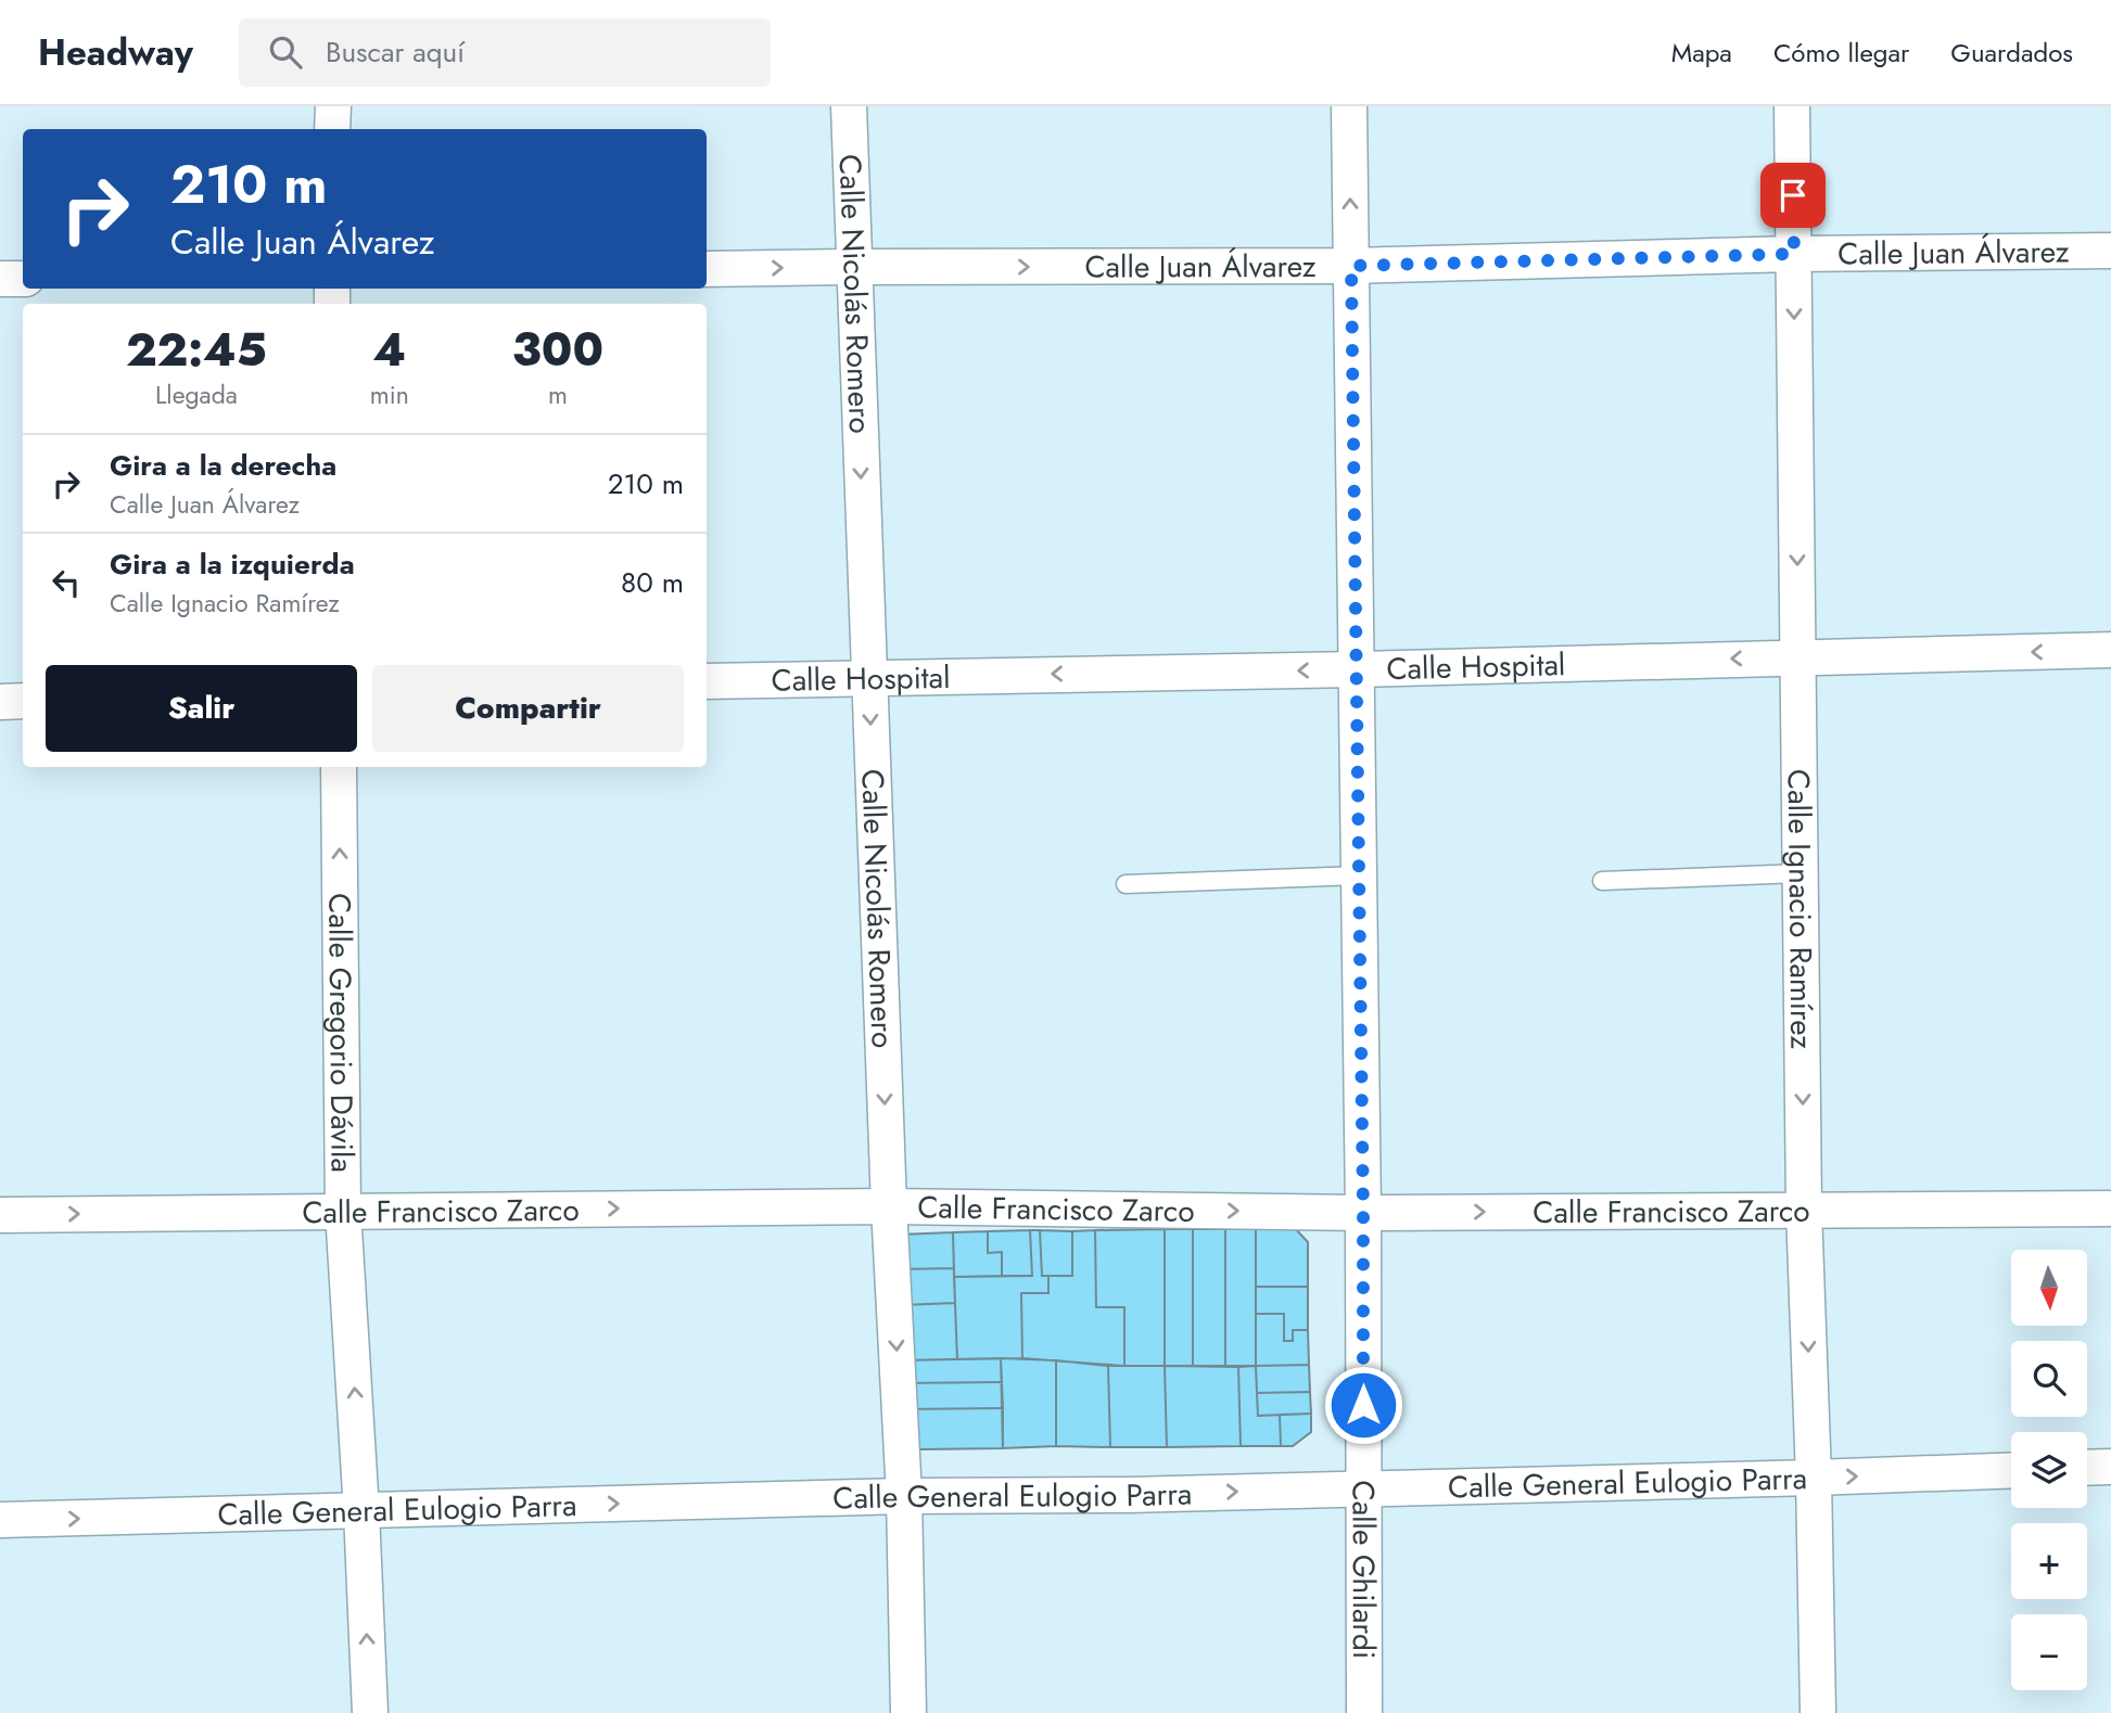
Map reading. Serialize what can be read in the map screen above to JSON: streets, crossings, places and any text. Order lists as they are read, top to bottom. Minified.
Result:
{"streets":{"street":["Calle Juan Álvarez","Calle Nicolás Romero","Calle Hospital","Calle Ignacio Ramírez","Calle Gregorio Dávila","Calle Francisco Zarco","Calle General Eulogio Parra","Calle Ghilardi"]},"crossings":[["Calle Juan Álvarez","Calle Nicolás Romero"],["Calle Juan Álvarez","Calle Ignacio Ramírez"],["Calle Juan Álvarez","Calle Ghilardi"],["Calle Nicolás Romero","Calle Hospital"],["Calle Nicolás Romero","Calle Francisco Zarco"],["Calle Nicolás Romero","Calle General Eulogio Parra"],["Calle Hospital","Calle Ignacio Ramírez"],["Calle Hospital","Calle Ghilardi"],["Calle Ignacio Ramírez","Calle Francisco Zarco"],["Calle Ignacio Ramírez","Calle General Eulogio Parra"],["Calle Gregorio Dávila","Calle Francisco Zarco"],["Calle Gregorio Dávila","Calle General Eulogio Parra"],["Calle Francisco Zarco","Calle Ghilardi"],["Calle General Eulogio Parra","Calle Ghilardi"]],"one_way":["Calle Juan Álvarez","Calle Nicolás Romero","Calle Hospital","Calle Ignacio Ramírez","Calle Gregorio Dávila","Calle Francisco Zarco","Calle General Eulogio Parra"],"north":"bottom","page":{"header":"Headway","search":"Buscar aquí","nav":["Mapa","Cómo llegar","Guardados"],"turn":["210 m","Calle Juan Álvarez"],"eta":["22:45","Llegada","4","min","300","m"],"list":[{"name":"Gira a la derecha","note":"Calle Juan Álvarez","value":"210 m"},{"name":"Gira a la izquierda","note":"Calle Ignacio Ramírez","value":"80 m"}],"buttons":["Salir","Compartir"],"map_buttons":["+","−"]}}
